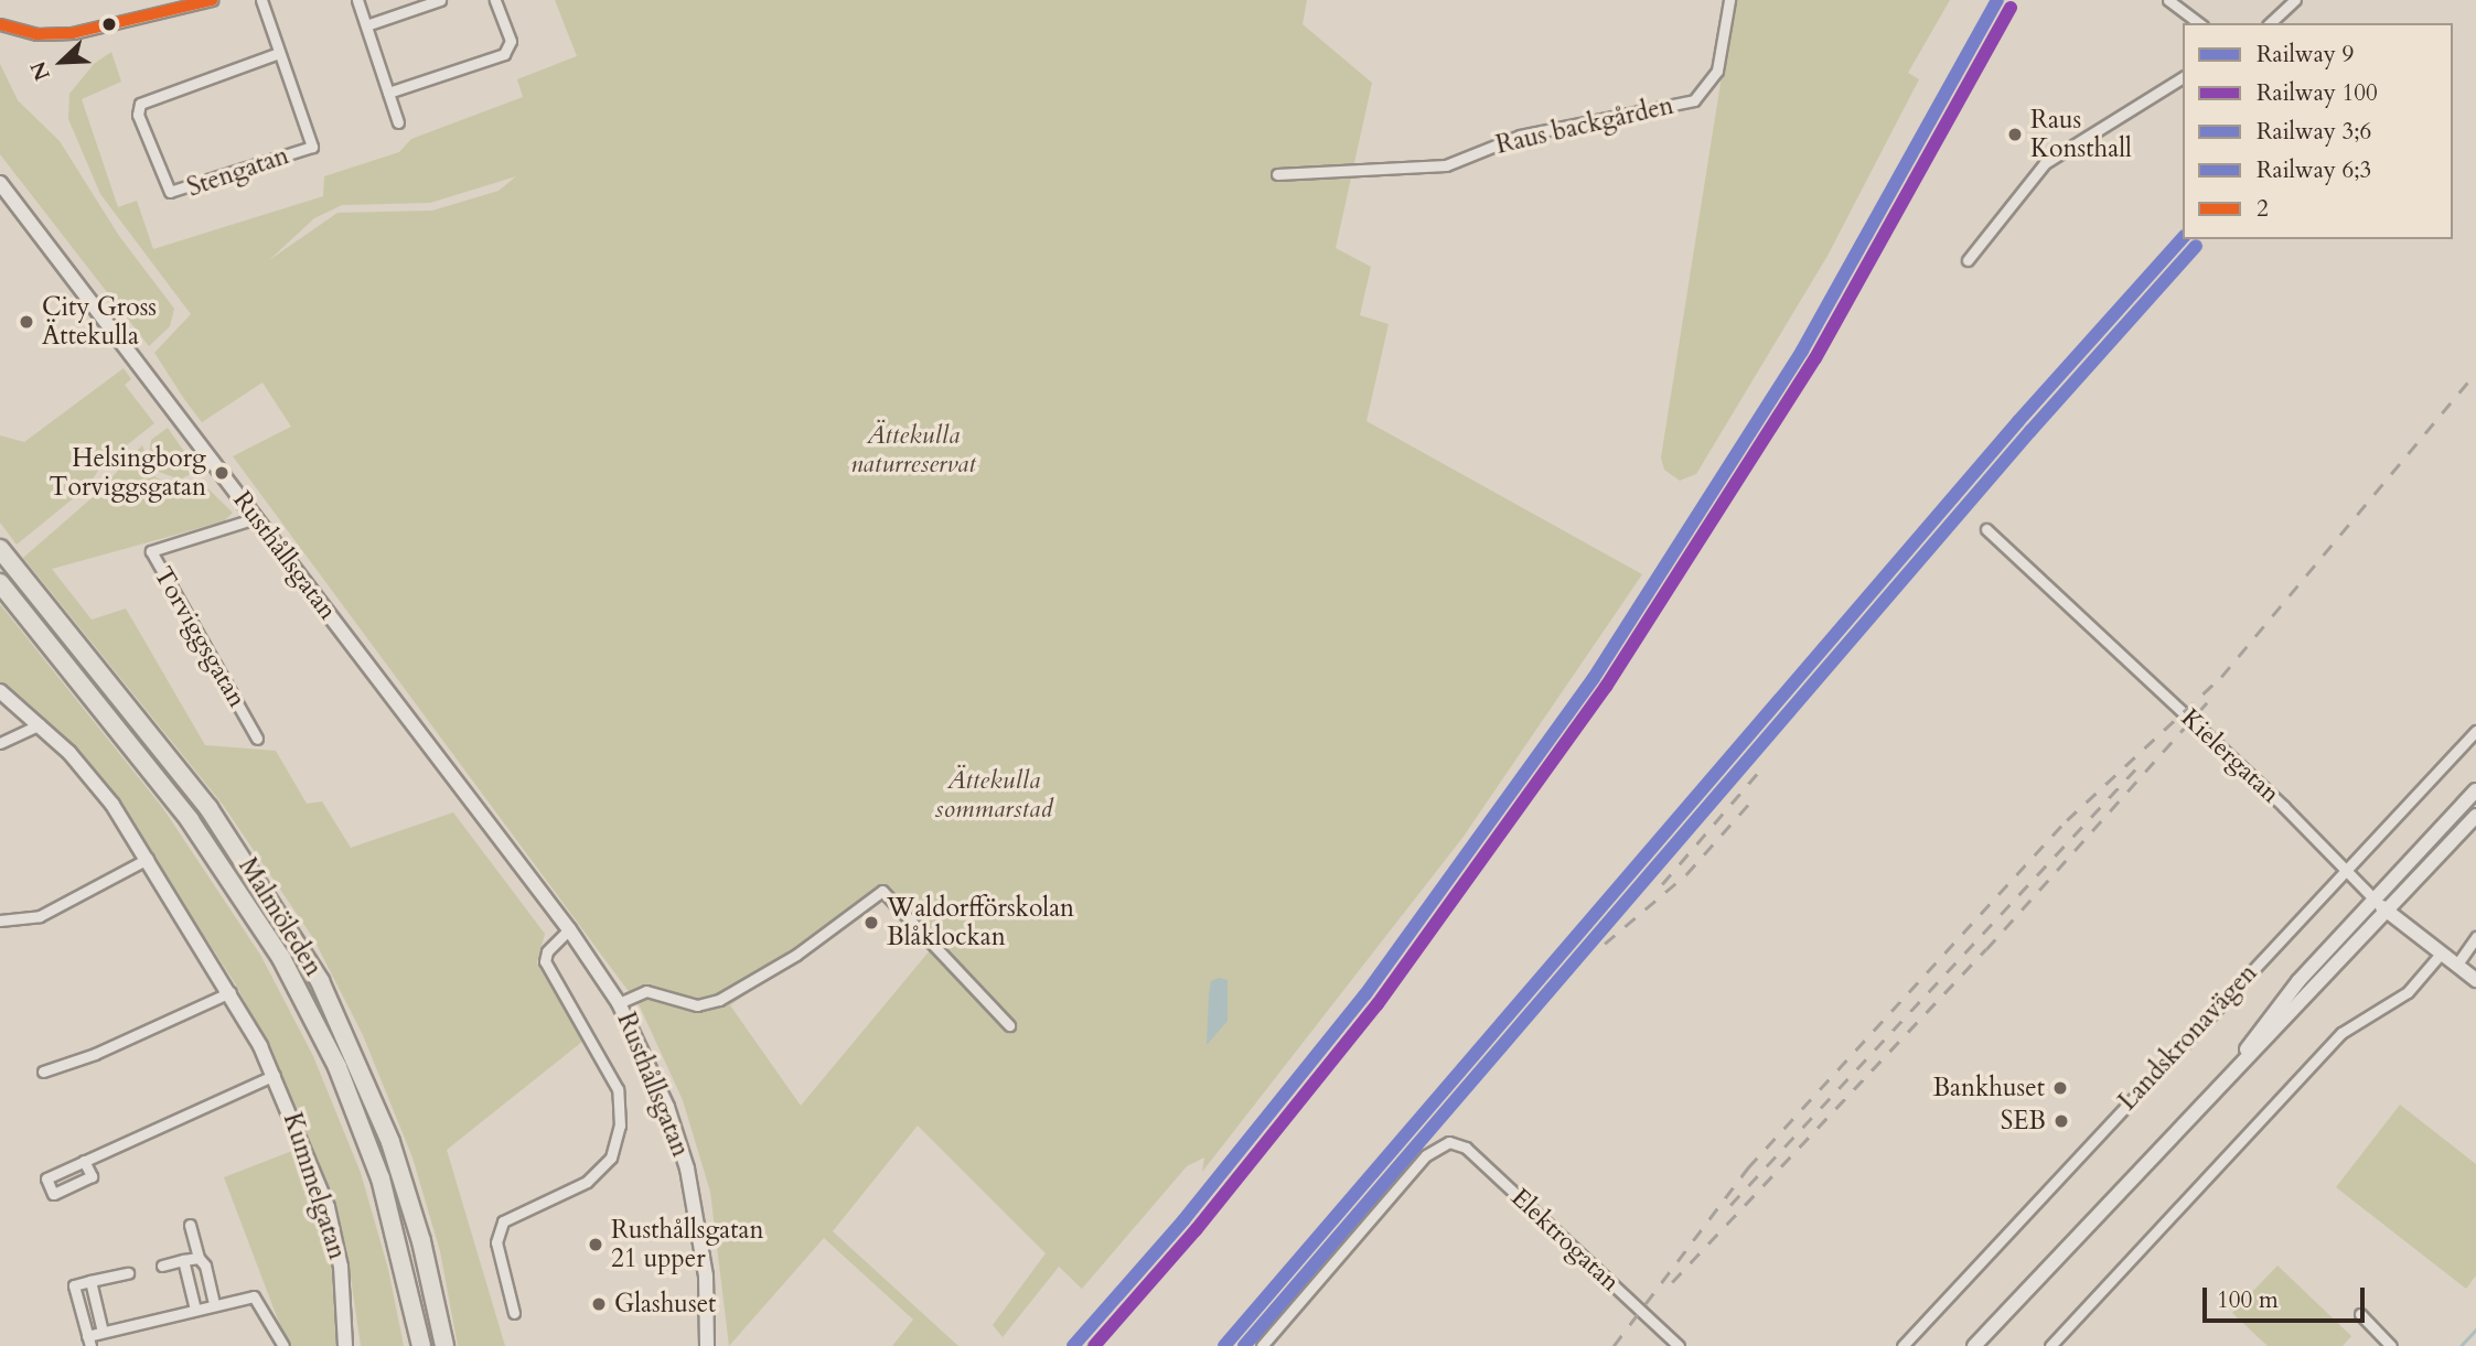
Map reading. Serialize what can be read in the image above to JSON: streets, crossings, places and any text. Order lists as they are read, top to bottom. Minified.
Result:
{"streets":{"highway":["Malmöleden"],"main road":["Rusthållsgatan","Kielergatan","Landskronavägen","Kummelgatan"],"street":["Raus backgården","Stengatan","Torviggsgatan","Elektrogatan"]},"crossings":[["Rusthållsgatan","Torviggsgatan"],["Kielergatan","Landskronavägen"]],"parks":["Ättekulla naturreservat","Ättekulla sommarstad"],"places":["Raus Konsthall","City Gross Ättekulla","Helsingborg Torviggsgatan","Waldorfförskolan Blåklockan","Bankhuset","SEB","Rusthållsgatan 21 upper","Glashuset"],"lines":["rail line 9","transit line 2","rail line 100","rail line 3;6","rail line 6;3"],"legend":["Railway 9","Railway 100","Railway 3;6","Railway 6;3","2"],"scale_bar":"100 m","north":"bottom left"}
